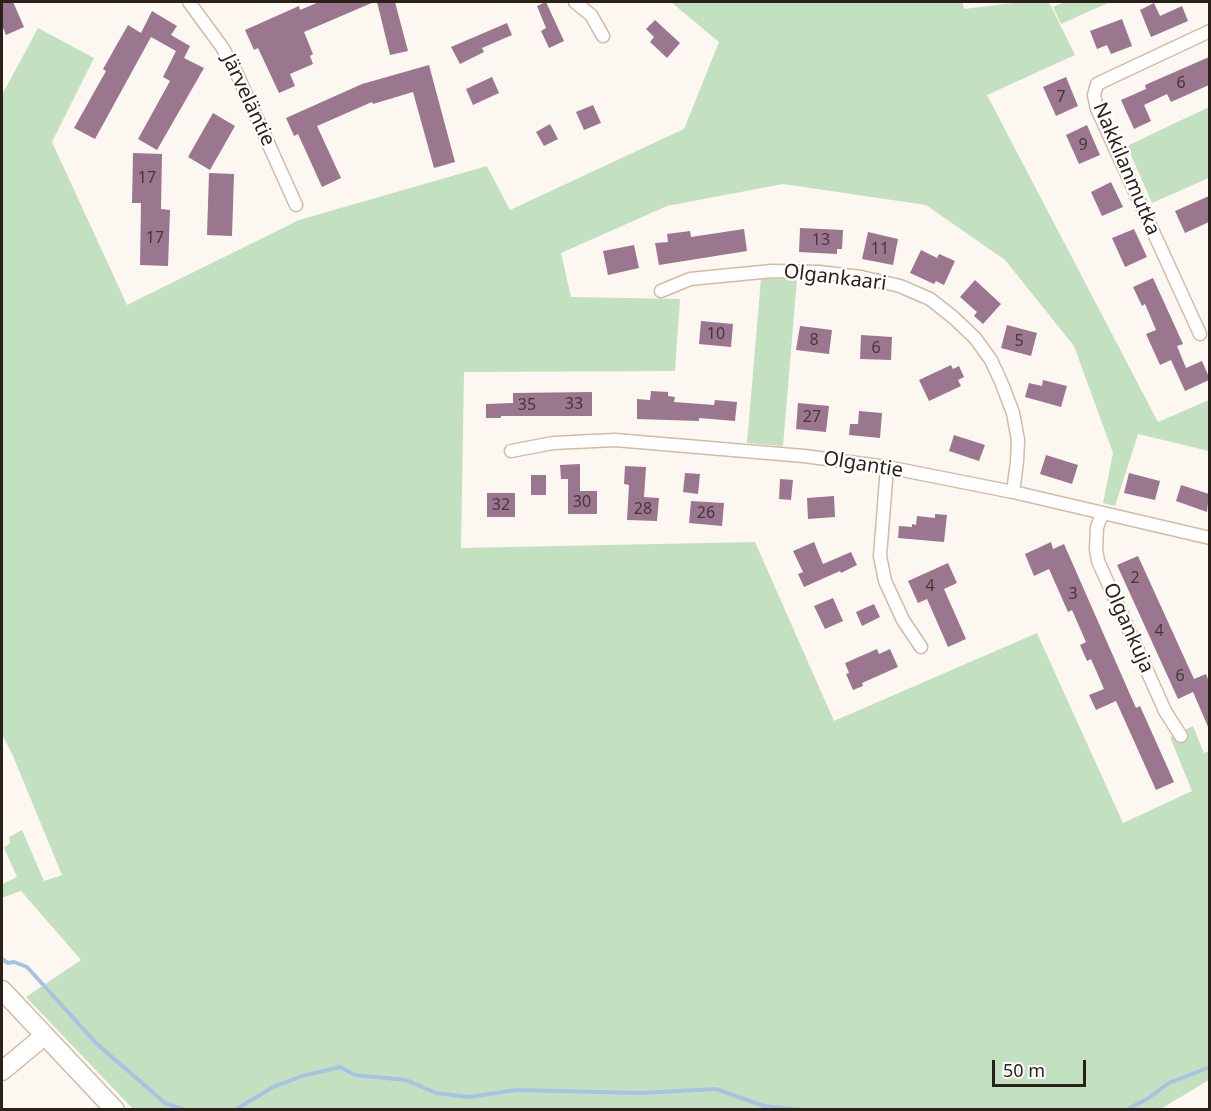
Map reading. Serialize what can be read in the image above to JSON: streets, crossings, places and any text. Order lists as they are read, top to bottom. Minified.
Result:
{"streets":{"street":["Järveläntie","Nakkilanmutka","Olgankaari","Olgantie","Olgankuja"]},"crossings":[["Olgankaari","Olgantie"],["Olgantie","Olgankuja"]],"house_numbers":["6","7","9","17","17","13","11","10","8","5","6","33","35","27","30","32","28","26","2","4","3","4","6"],"scale_bar":"50 m"}
